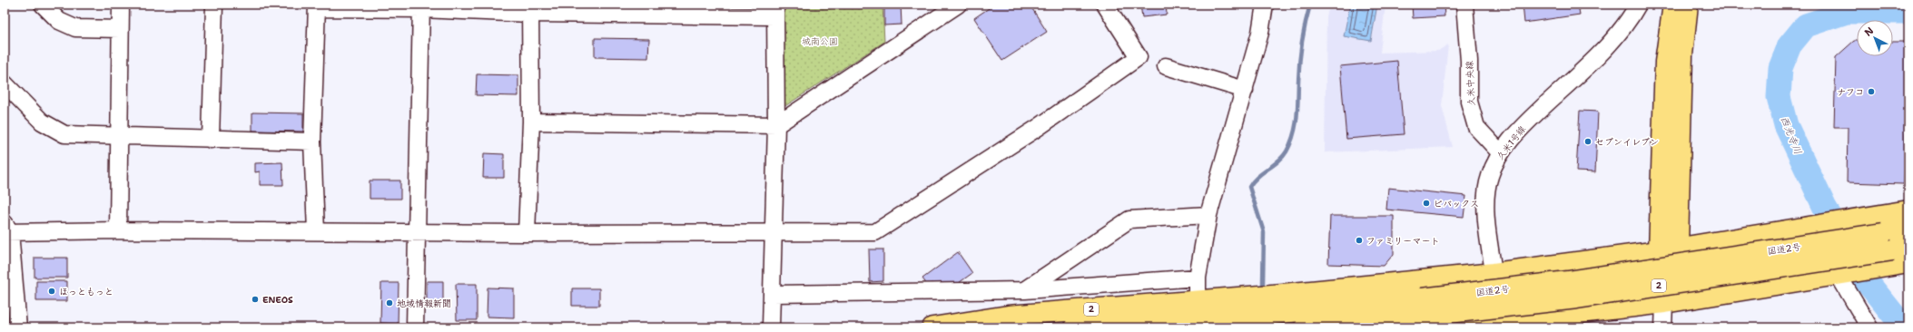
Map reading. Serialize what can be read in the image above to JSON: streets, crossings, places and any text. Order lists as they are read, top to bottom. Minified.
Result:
{"streets":{"highway":["国道2号","2"],"street":["久米中央線","久米1号線"]},"crossings":[["久米中央線","久米1号線"],["久米1号線","2"]],"water":["西光寺川"],"parks":["城南公園"],"places":["ナフコ","セブンイレブン","ビバックス","ファミリーマート","ほっともっと","ENEOS","地域情報新聞"],"north":"top left"}
